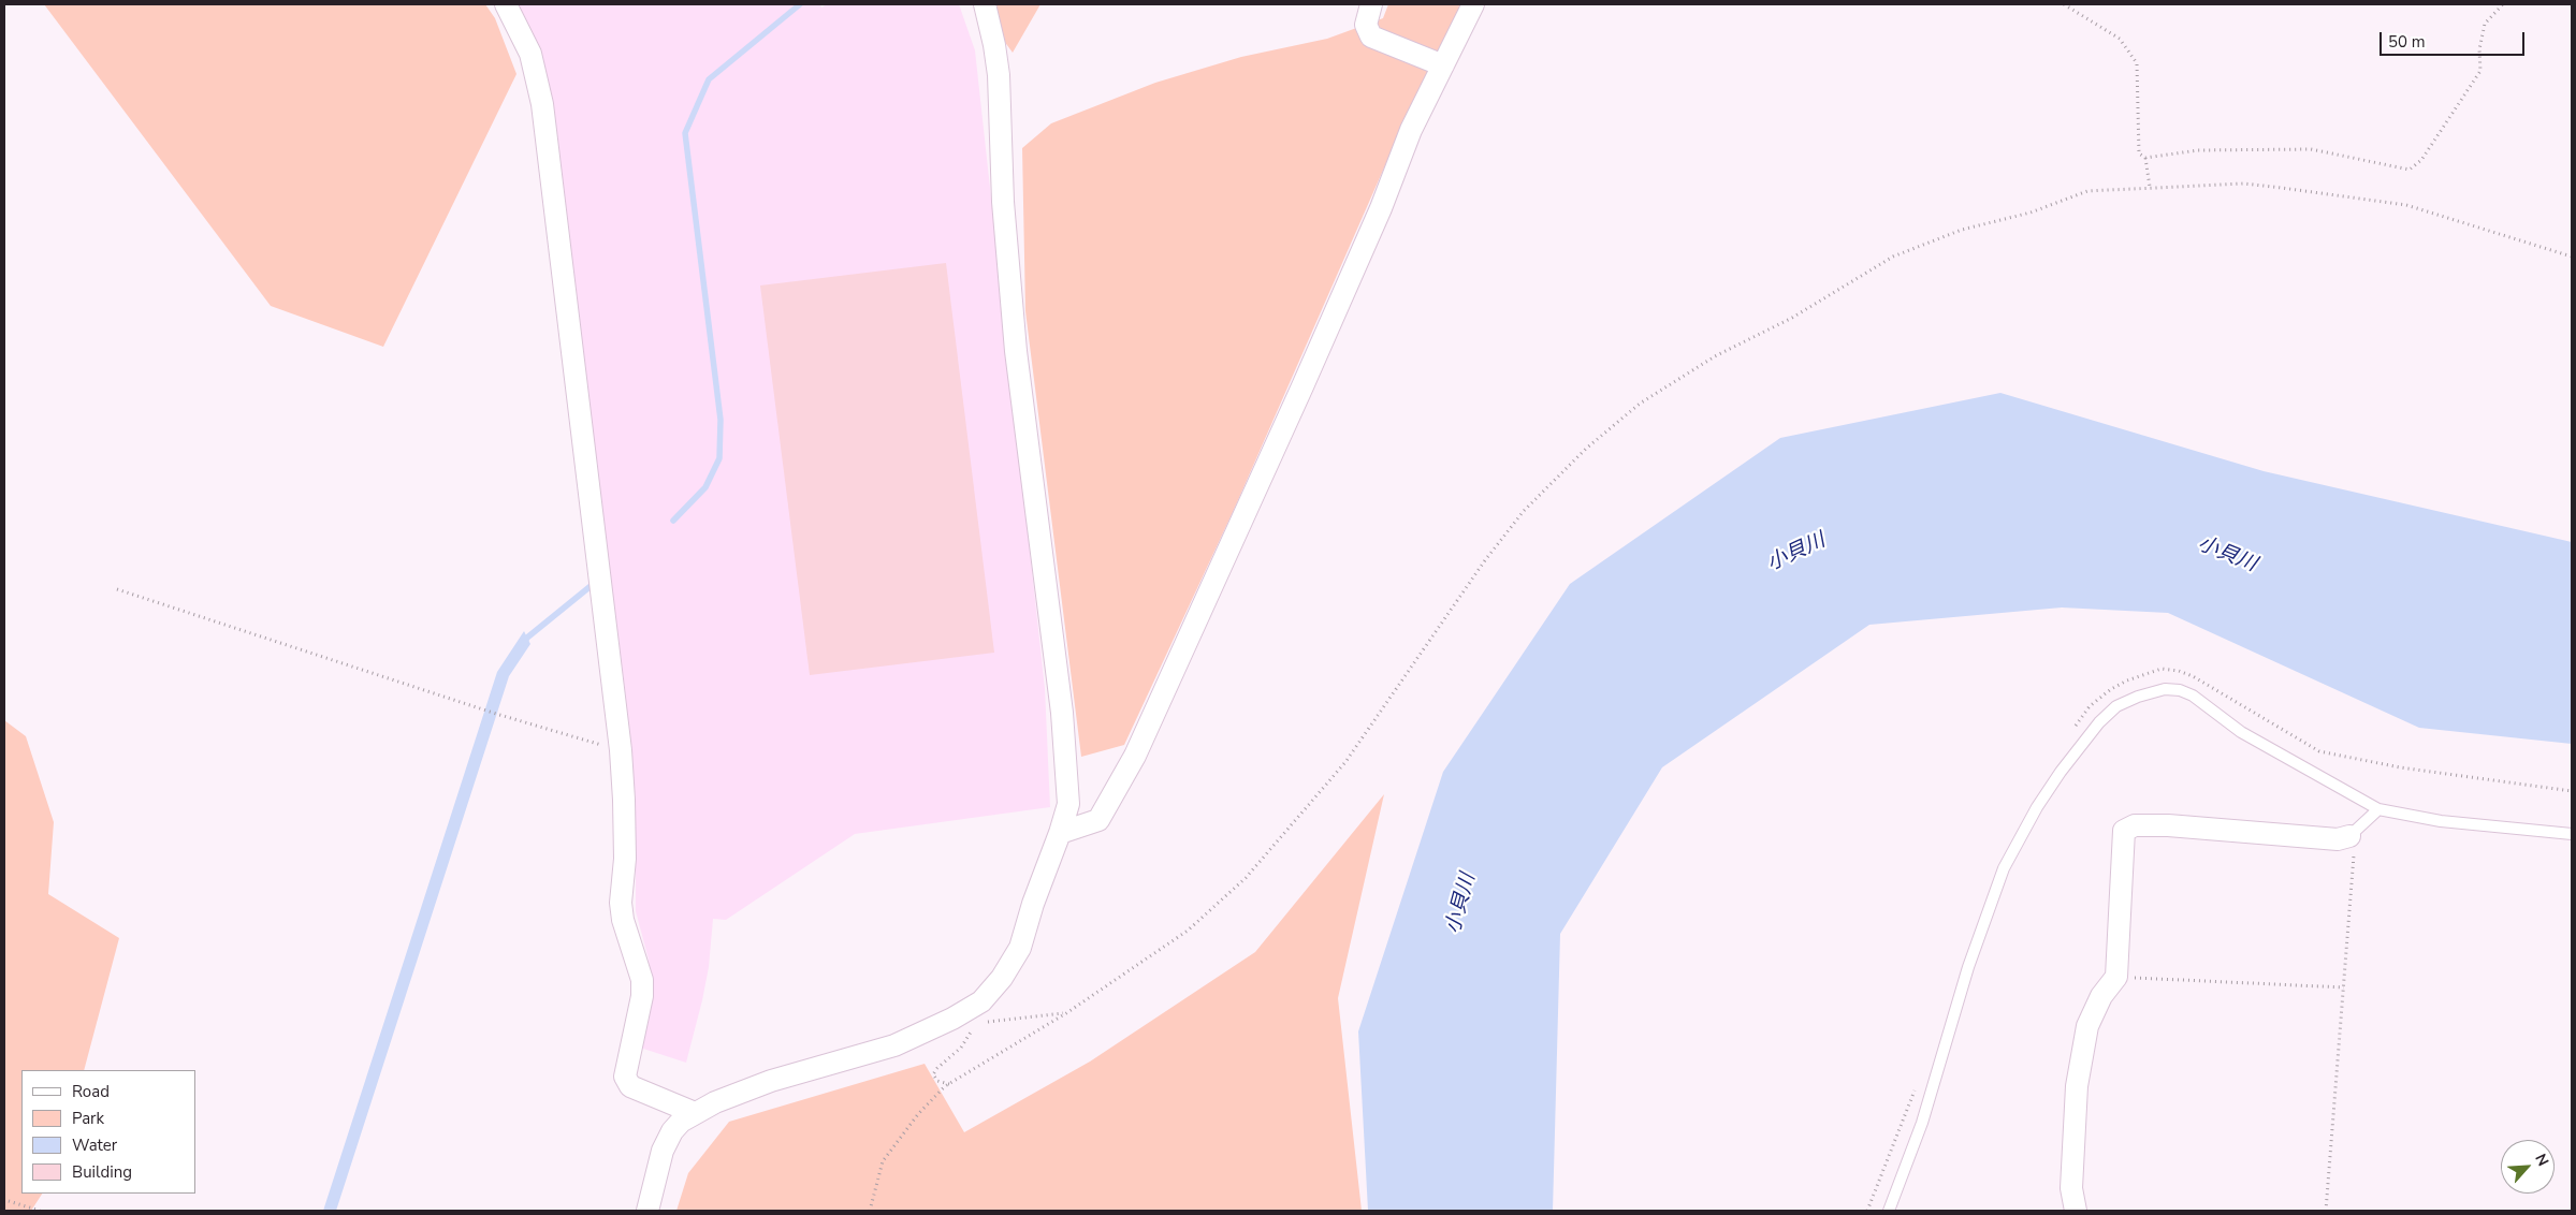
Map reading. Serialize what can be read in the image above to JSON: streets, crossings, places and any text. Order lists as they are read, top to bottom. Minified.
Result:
{"water":["小貝川"],"legend":["Road","Park","Water","Building"],"scale_bar":"50 m","north":"top right"}
